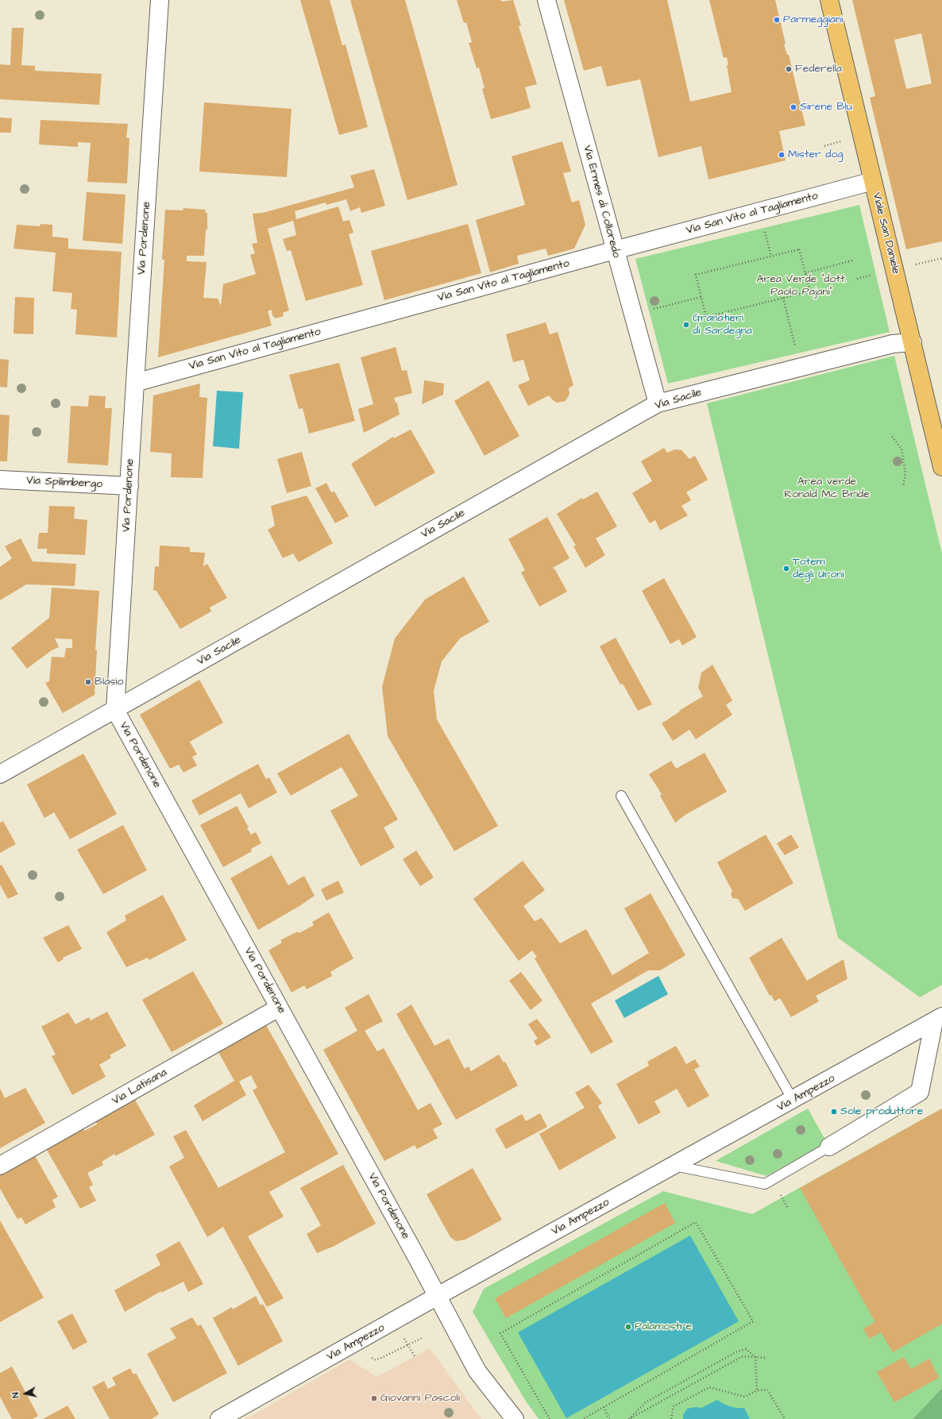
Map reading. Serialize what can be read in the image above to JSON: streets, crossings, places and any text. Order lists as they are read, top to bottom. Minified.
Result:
{"streets":{"main road":["Viale San Daniele"],"street":["Via Ermes di Colloredo","Via San Vito al Tagliamento","Via Pordenone","Via Sacile","Via Spilimbergo","Via Latisana","Via Ampezzo"]},"crossings":[["Via Ermes di Colloredo","Via San Vito al Tagliamento"],["Via Ermes di Colloredo","Via Sacile"],["Via San Vito al Tagliamento","Viale San Daniele"],["Via San Vito al Tagliamento","Via Pordenone"],["Viale San Daniele","Via Sacile"],["Via Pordenone","Via Sacile"],["Via Pordenone","Via Spilimbergo"],["Via Pordenone","Via Latisana"],["Via Pordenone","Via Ampezzo"]],"parks":["Area Verde \"dott. Paolo Pajani\"","Area verde Ronald Mc Bride"],"places":["Parmeggiani","Federella","Sirene Blu","Mister dog","Granatieri di Sardegna","Totem degli Uroni","Blasio","Sole produttore","Palamostre","Giovanni Pascoli"],"north":"left"}
